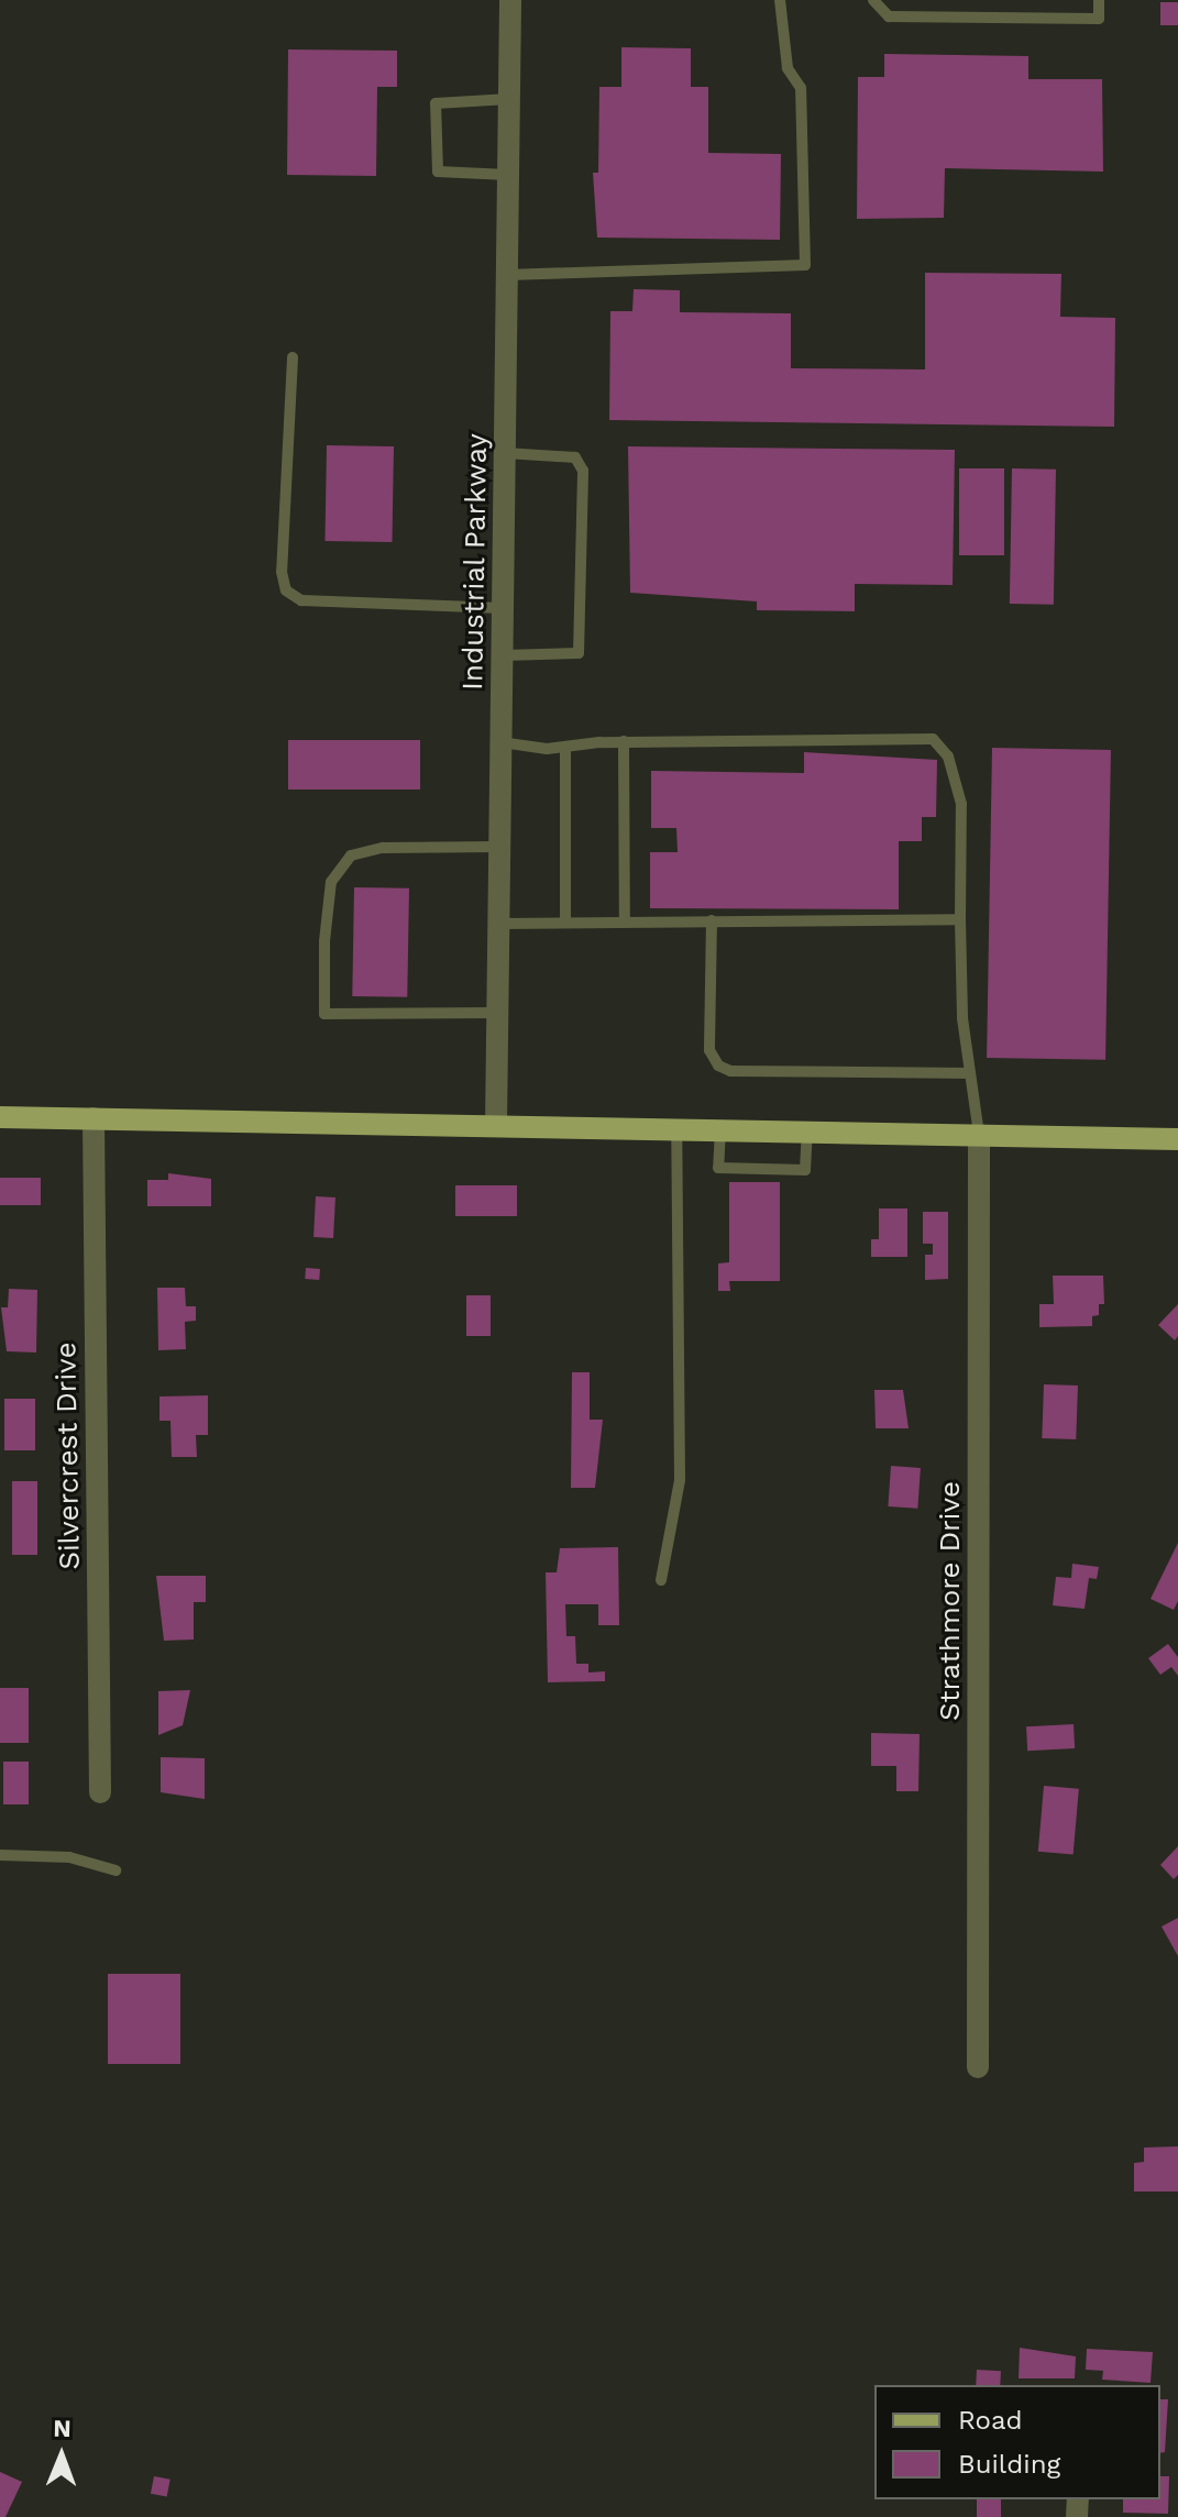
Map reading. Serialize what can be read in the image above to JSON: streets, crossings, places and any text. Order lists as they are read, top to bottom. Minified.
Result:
{"streets":{"street":["Industrial Parkway","Silvercrest Drive","Strathmore Drive"]},"legend":["Road","Building"],"north":"top"}
